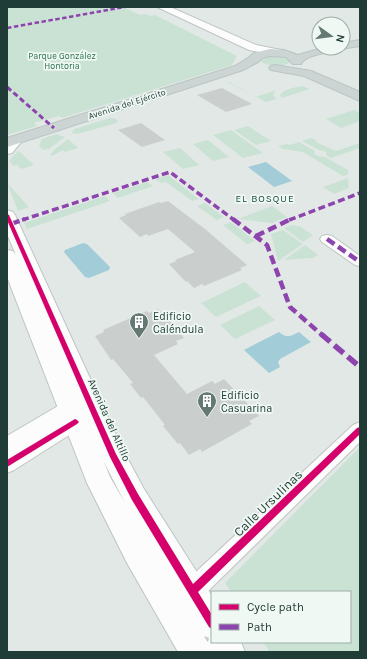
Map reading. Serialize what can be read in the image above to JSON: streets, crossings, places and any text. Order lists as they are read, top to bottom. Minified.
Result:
{"streets":{"main road":["Avenida del Ejército"],"street":["Avenida del Altillo","Calle Ursulinas"]},"crossings":[["Avenida del Altillo","Calle Ursulinas"]],"districts":["EL BOSQUE"],"parks":["Parque González Hontoria"],"places":{"building":["Edificio Caléndula","Edificio Casuarina"]},"legend":["Cycle path","Path"],"north":"right"}
